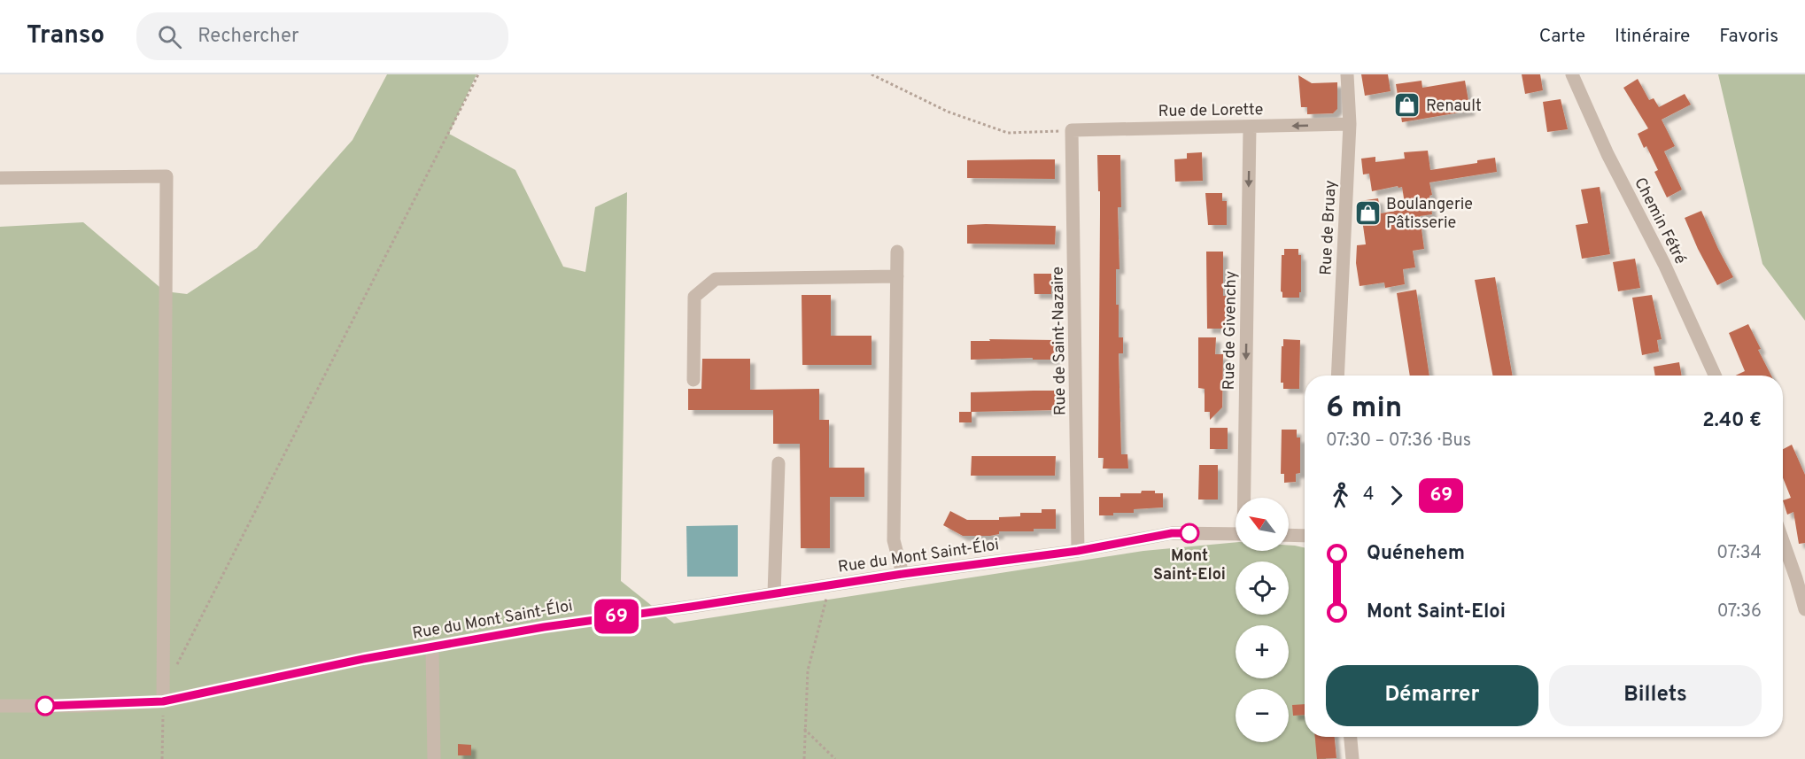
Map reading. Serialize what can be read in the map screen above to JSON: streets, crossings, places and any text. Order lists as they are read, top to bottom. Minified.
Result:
{"streets":{"street":["Rue de Lorette","Chemin Fétré","Rue de Bruay","Rue de Givenchy","Rue de Saint-Nazaire","Rue du Mont Saint-Éloi"]},"crossings":[["Rue de Lorette","Rue de Bruay"],["Rue de Lorette","Rue de Givenchy"],["Rue de Lorette","Rue de Saint-Nazaire"],["Rue de Saint-Nazaire","Rue du Mont Saint-Éloi"]],"one_way":["Rue de Lorette","Rue de Givenchy"],"places":{"shop":["Renault","Boulangerie Pâtisserie"],"other":["Mont Saint-Eloi"]},"lines":["bus line 69"],"north":"top left","page":{"header":"Transo","search":"Rechercher","nav":["Carte","Itinéraire","Favoris"],"on_map":"69","heading":["6 min","07:30 – 07:36 · Bus","2.40 €"],"legs":["4","69"],"map_buttons":["+","−"],"list":[{"name":"Quénehem","value":"07:34"},{"name":"Mont Saint-Eloi","value":"07:36"}],"buttons":["Démarrer","Billets"]}}
